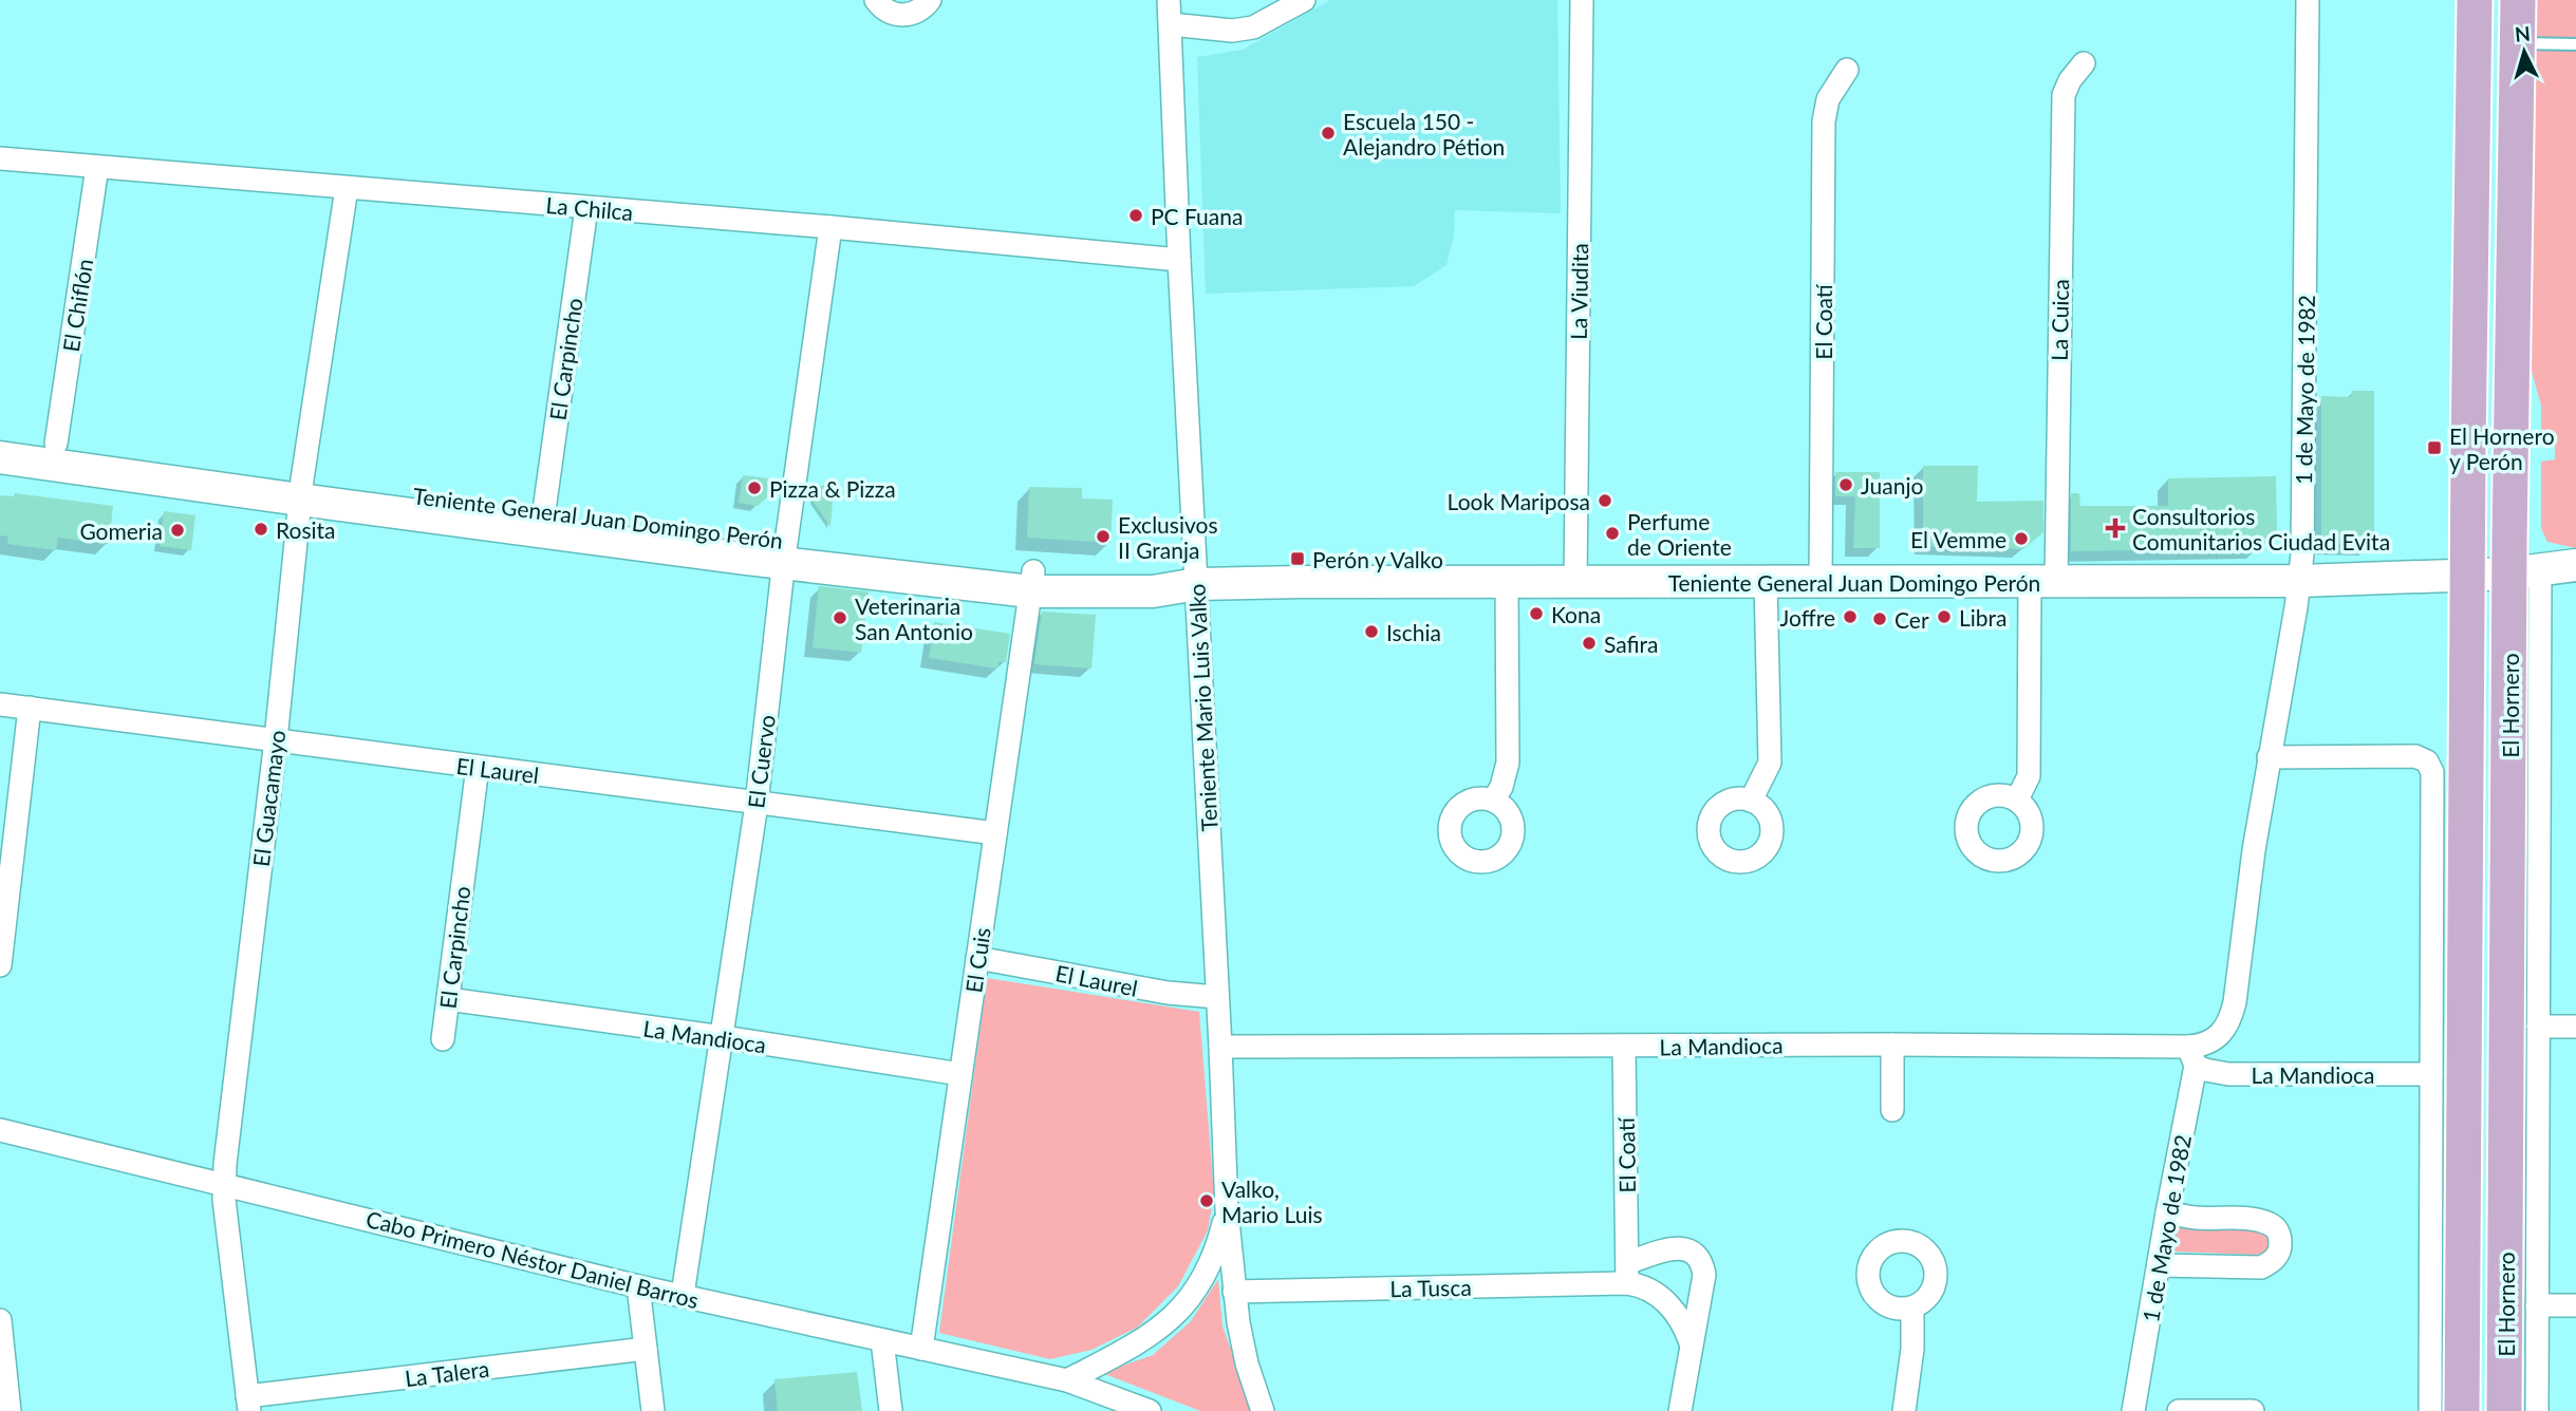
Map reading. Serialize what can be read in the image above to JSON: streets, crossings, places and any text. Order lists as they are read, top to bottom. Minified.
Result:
{"streets":{"main road":["Teniente General Juan Domingo Perón","El Hornero"],"street":["La Chilca","La Viudita","El Chiflón","La Cuica","El Coatí","El Carpincho","1 de Mayo de 1982","Teniente Mario Luis Valko","El Cuervo","El Laurel","El Guacamayo","El Cuis","La Mandioca","Cabo Primero Néstor Daniel Barros","La Tusca","La Talera"]},"crossings":[["La Chilca","El Chiflón"],["La Chilca","El Carpincho"],["La Chilca","Teniente Mario Luis Valko"],["La Chilca","El Cuervo"],["La Chilca","El Guacamayo"],["La Viudita","Teniente General Juan Domingo Perón"],["El Chiflón","Teniente General Juan Domingo Perón"],["La Cuica","Teniente General Juan Domingo Perón"],["El Coatí","Teniente General Juan Domingo Perón"],["El Coatí","La Mandioca"],["El Coatí","La Tusca"],["El Carpincho","Teniente General Juan Domingo Perón"],["El Carpincho","El Laurel"],["El Carpincho","La Mandioca"],["1 de Mayo de 1982","Teniente General Juan Domingo Perón"],["1 de Mayo de 1982","La Mandioca"],["Teniente General Juan Domingo Perón","El Hornero"],["Teniente General Juan Domingo Perón","Teniente Mario Luis Valko"],["Teniente General Juan Domingo Perón","El Cuervo"],["Teniente General Juan Domingo Perón","El Guacamayo"],["Teniente General Juan Domingo Perón","El Cuis"],["Teniente Mario Luis Valko","El Laurel"],["Teniente Mario Luis Valko","La Mandioca"],["Teniente Mario Luis Valko","La Tusca"],["El Cuervo","El Laurel"],["El Cuervo","La Mandioca"],["El Cuervo","Cabo Primero Néstor Daniel Barros"],["El Laurel","El Guacamayo"],["El Laurel","El Cuis"],["El Guacamayo","Cabo Primero Néstor Daniel Barros"],["El Guacamayo","La Talera"],["El Cuis","La Mandioca"],["El Cuis","Cabo Primero Néstor Daniel Barros"]],"places":{"other":["Escuela 150 - Alejandro Pétion","PC Fuana","Juanjo","Pizza & Pizza","Look Mariposa","Rosita","Gomeria","Perfume de Oriente","Exclusivos II Granja","El Vemme","Kona","Joffre","Libra","Veterinaria San Antonio","Cer","Ischia","Safira","Valko, Mario Luis"],"transit":["El Hornero y Perón","Perón y Valko"],"health":["Consultorios Comunitarios Ciudad Evita"]},"north":"top"}
